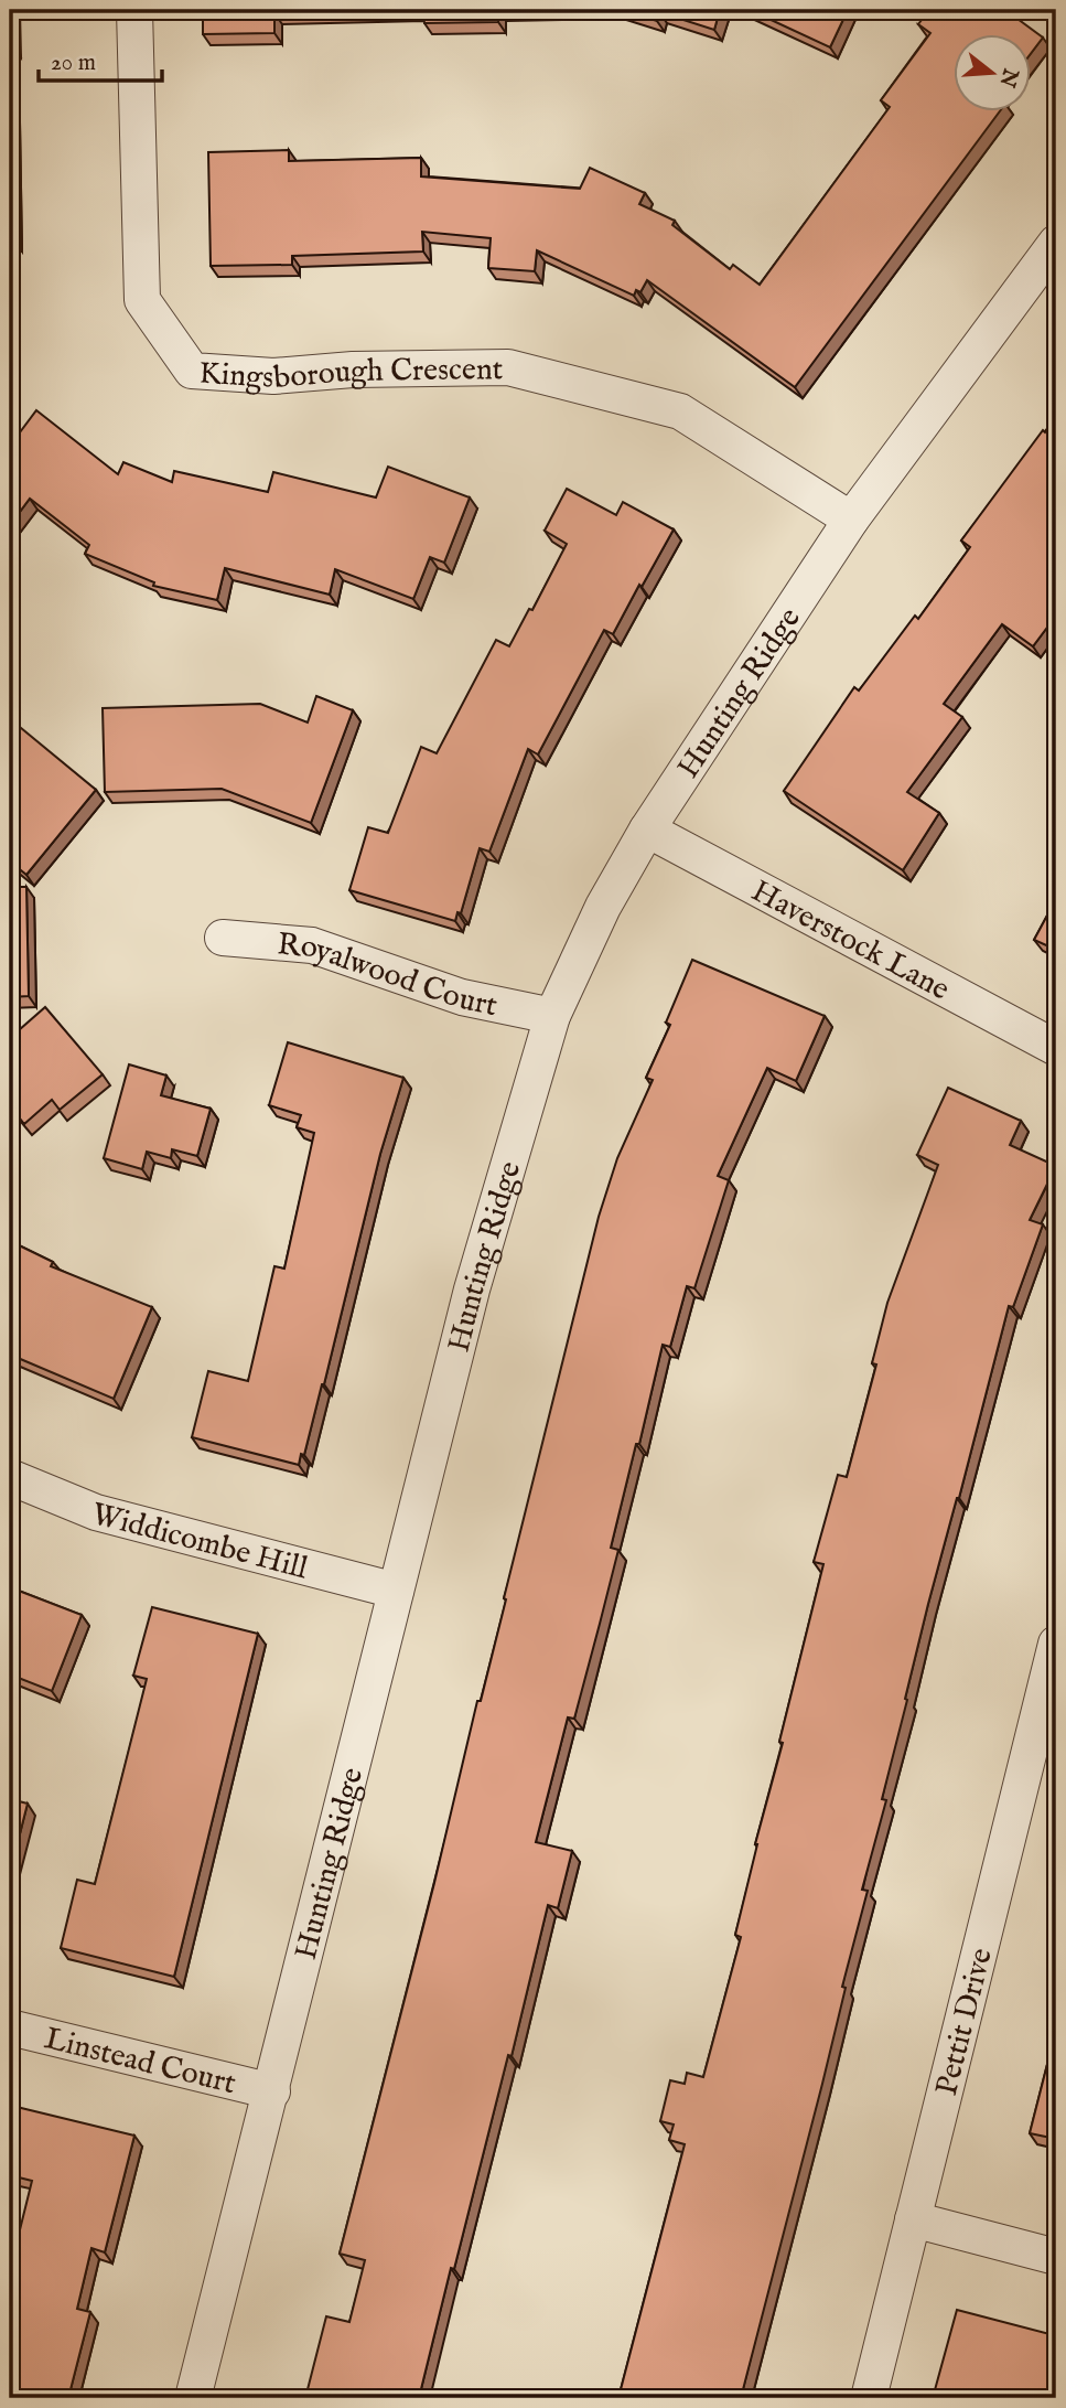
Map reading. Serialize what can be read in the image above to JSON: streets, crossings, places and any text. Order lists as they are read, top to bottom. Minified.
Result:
{"streets":{"street":["Kingsborough Crescent","Hunting Ridge","Haverstock Lane","Royalwood Court","Widdicombe Hill","Pettit Drive","Linstead Court"]},"crossings":[["Kingsborough Crescent","Hunting Ridge"],["Hunting Ridge","Haverstock Lane"],["Hunting Ridge","Royalwood Court"],["Hunting Ridge","Widdicombe Hill"],["Hunting Ridge","Linstead Court"]],"scale_bar":"20 m","north":"right"}
